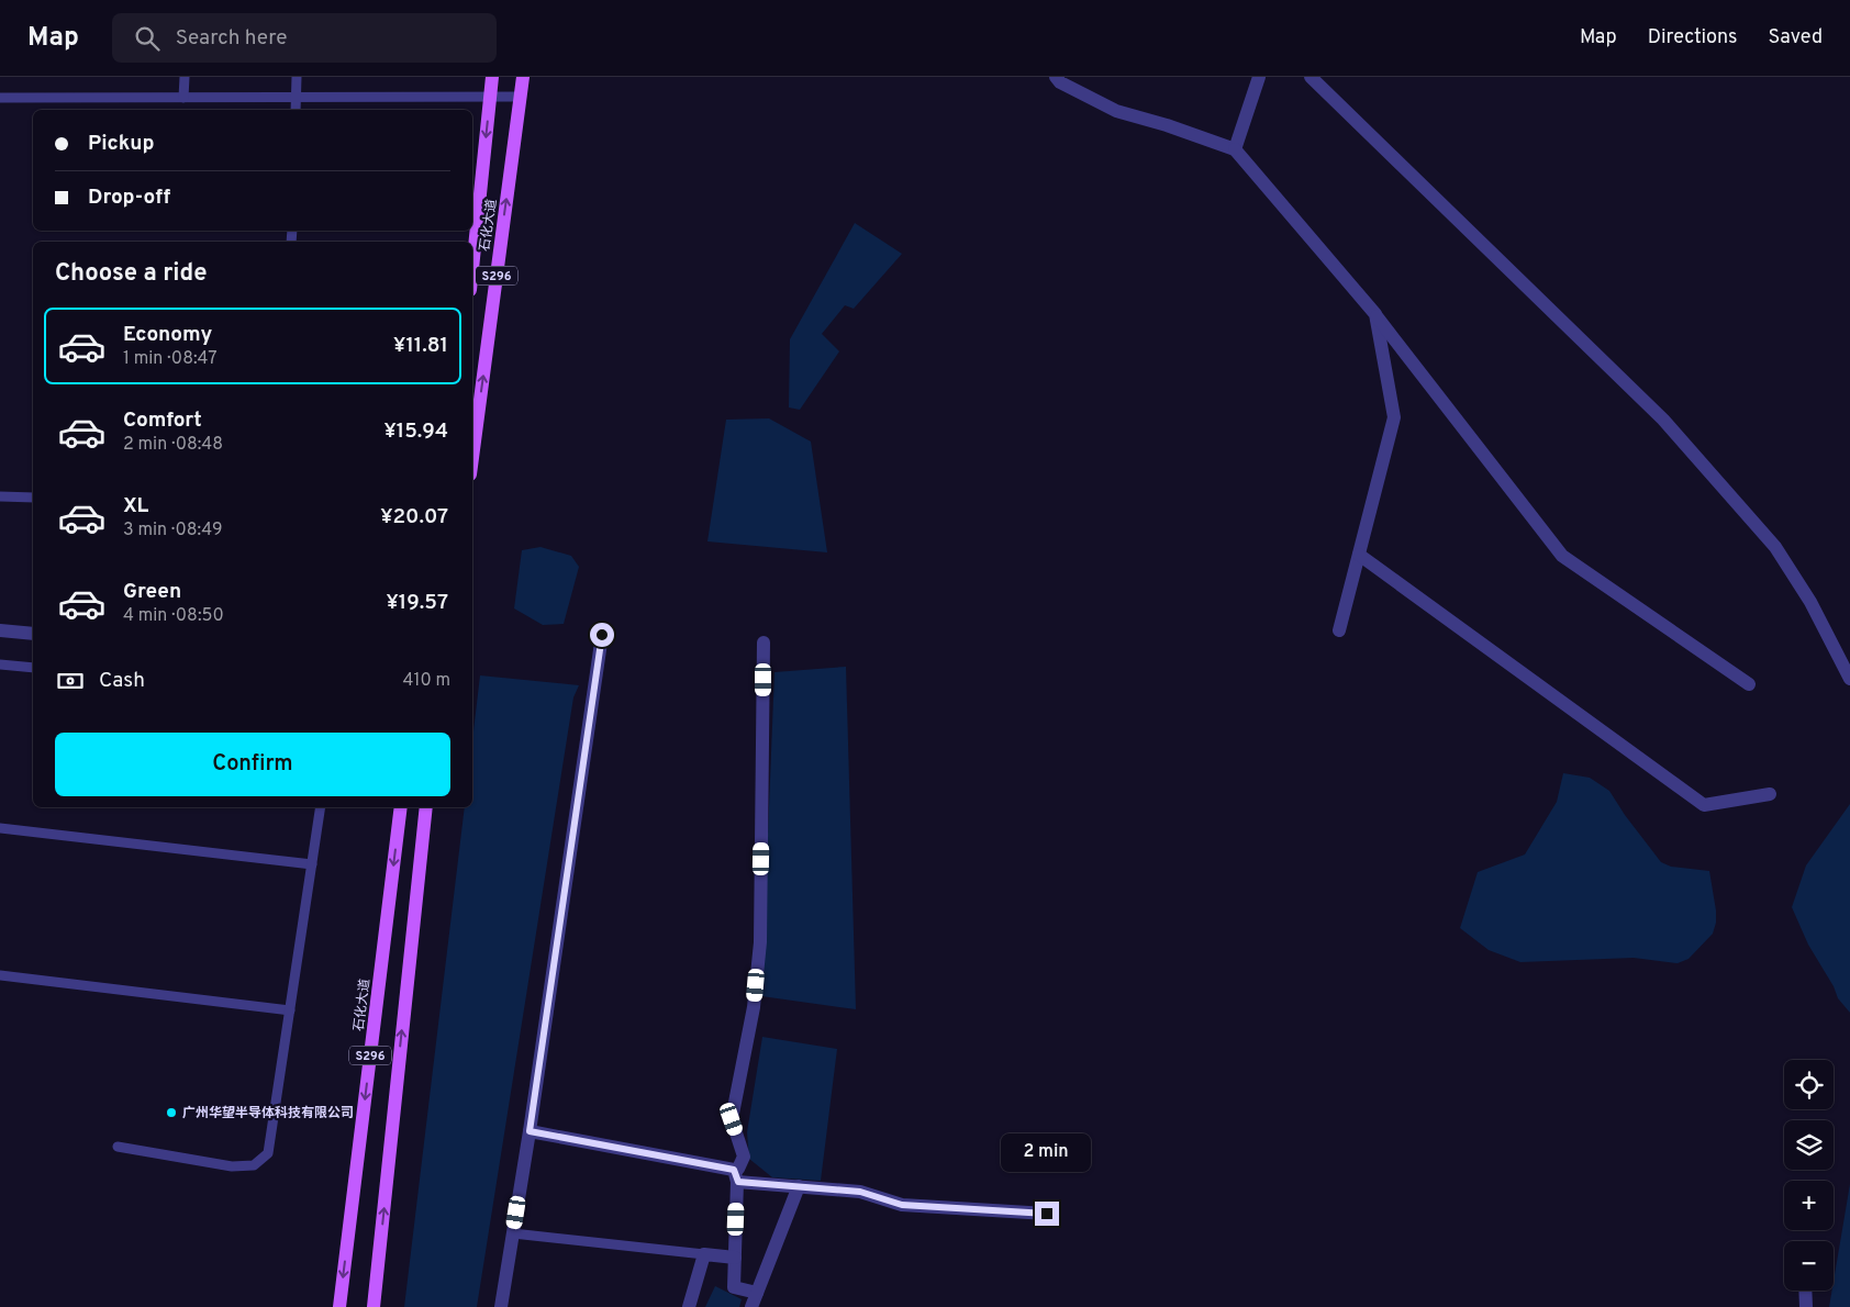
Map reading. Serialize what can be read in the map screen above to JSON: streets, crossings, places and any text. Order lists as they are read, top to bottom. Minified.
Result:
{"streets":{"main road":["石化大道","S296"]},"places":["广州华望半导体科技有限公司"],"page":{"header":"Map","search":"Search here","nav":["Map","Directions","Saved"],"banner":["Pickup","Drop-off"],"heading":"Choose a ride","list":[{"name":"Economy","note":"1 min · 08:47","value":"¥11.81"},{"name":"Comfort","note":"2 min · 08:48","value":"¥15.94"},{"name":"XL","note":"3 min · 08:49","value":"¥20.07"},{"name":"Green","note":"4 min · 08:50","value":"¥19.57"}],"pay":["Cash","410 m"],"buttons":"Confirm","map_buttons":["+","−"],"bubble":"2 min"}}
